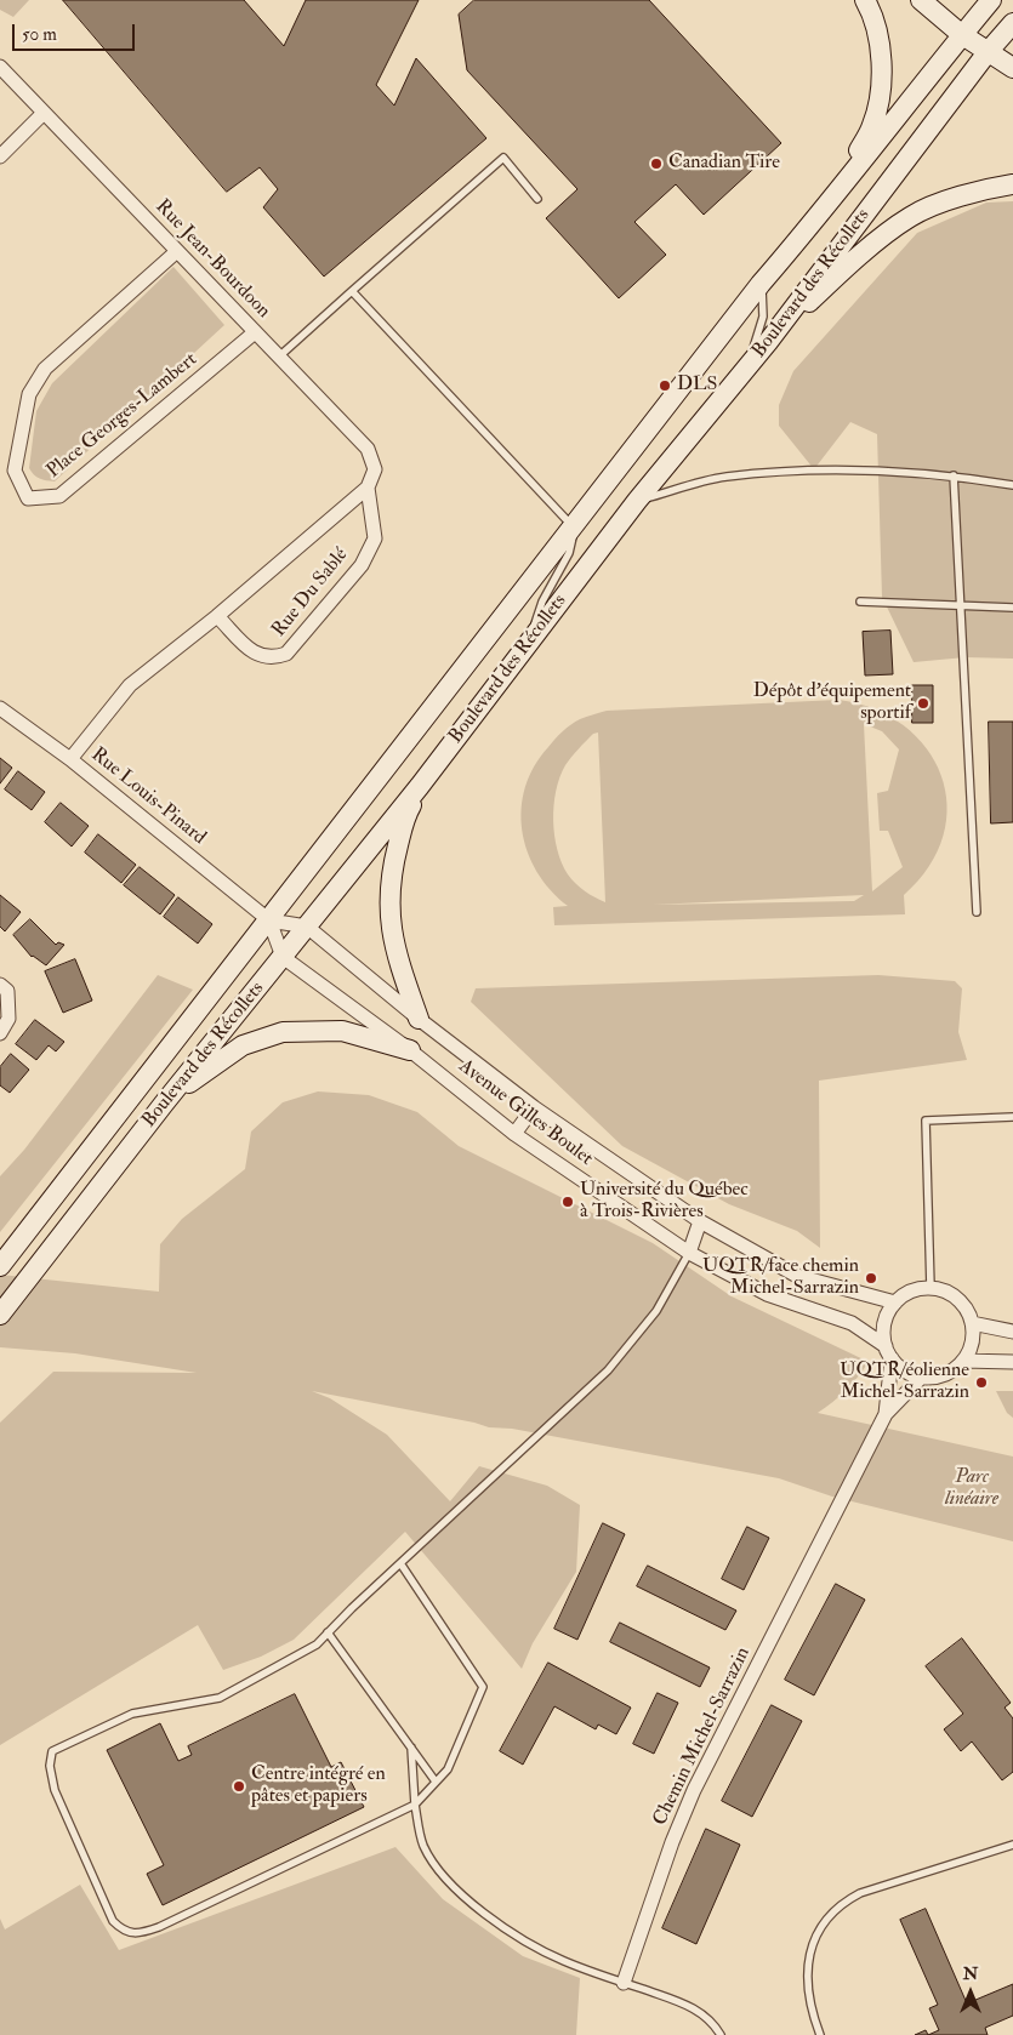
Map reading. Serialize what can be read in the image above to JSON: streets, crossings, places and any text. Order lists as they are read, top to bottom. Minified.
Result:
{"streets":{"main road":["Boulevard des Récollets"],"street":["Rue Jean-Bourdoon","Place Georges-Lambert","Rue Du Sablé","Rue Louis-Pinard","Avenue Gilles Boulet","Chemin Michel-Sarrazin"]},"crossings":[["Rue Jean-Bourdoon","Place Georges-Lambert"],["Rue Jean-Bourdoon","Rue Du Sablé"],["Boulevard des Récollets","Rue Louis-Pinard"],["Boulevard des Récollets","Avenue Gilles Boulet"],["Rue Du Sablé","Rue Louis-Pinard"],["Rue Louis-Pinard","Avenue Gilles Boulet"],["Avenue Gilles Boulet","Chemin Michel-Sarrazin"]],"parks":["Parc linéaire"],"places":["Canadian Tire","DLS","Dépôt d'équipement sportif","Université du Québec à Trois-Rivières","UQTR/face chemin Michel-Sarrazin","UQTR/éolienne Michel-Sarrazin","Centre intégré en pâtes et papiers"],"scale_bar":"50 m","north":"top"}
